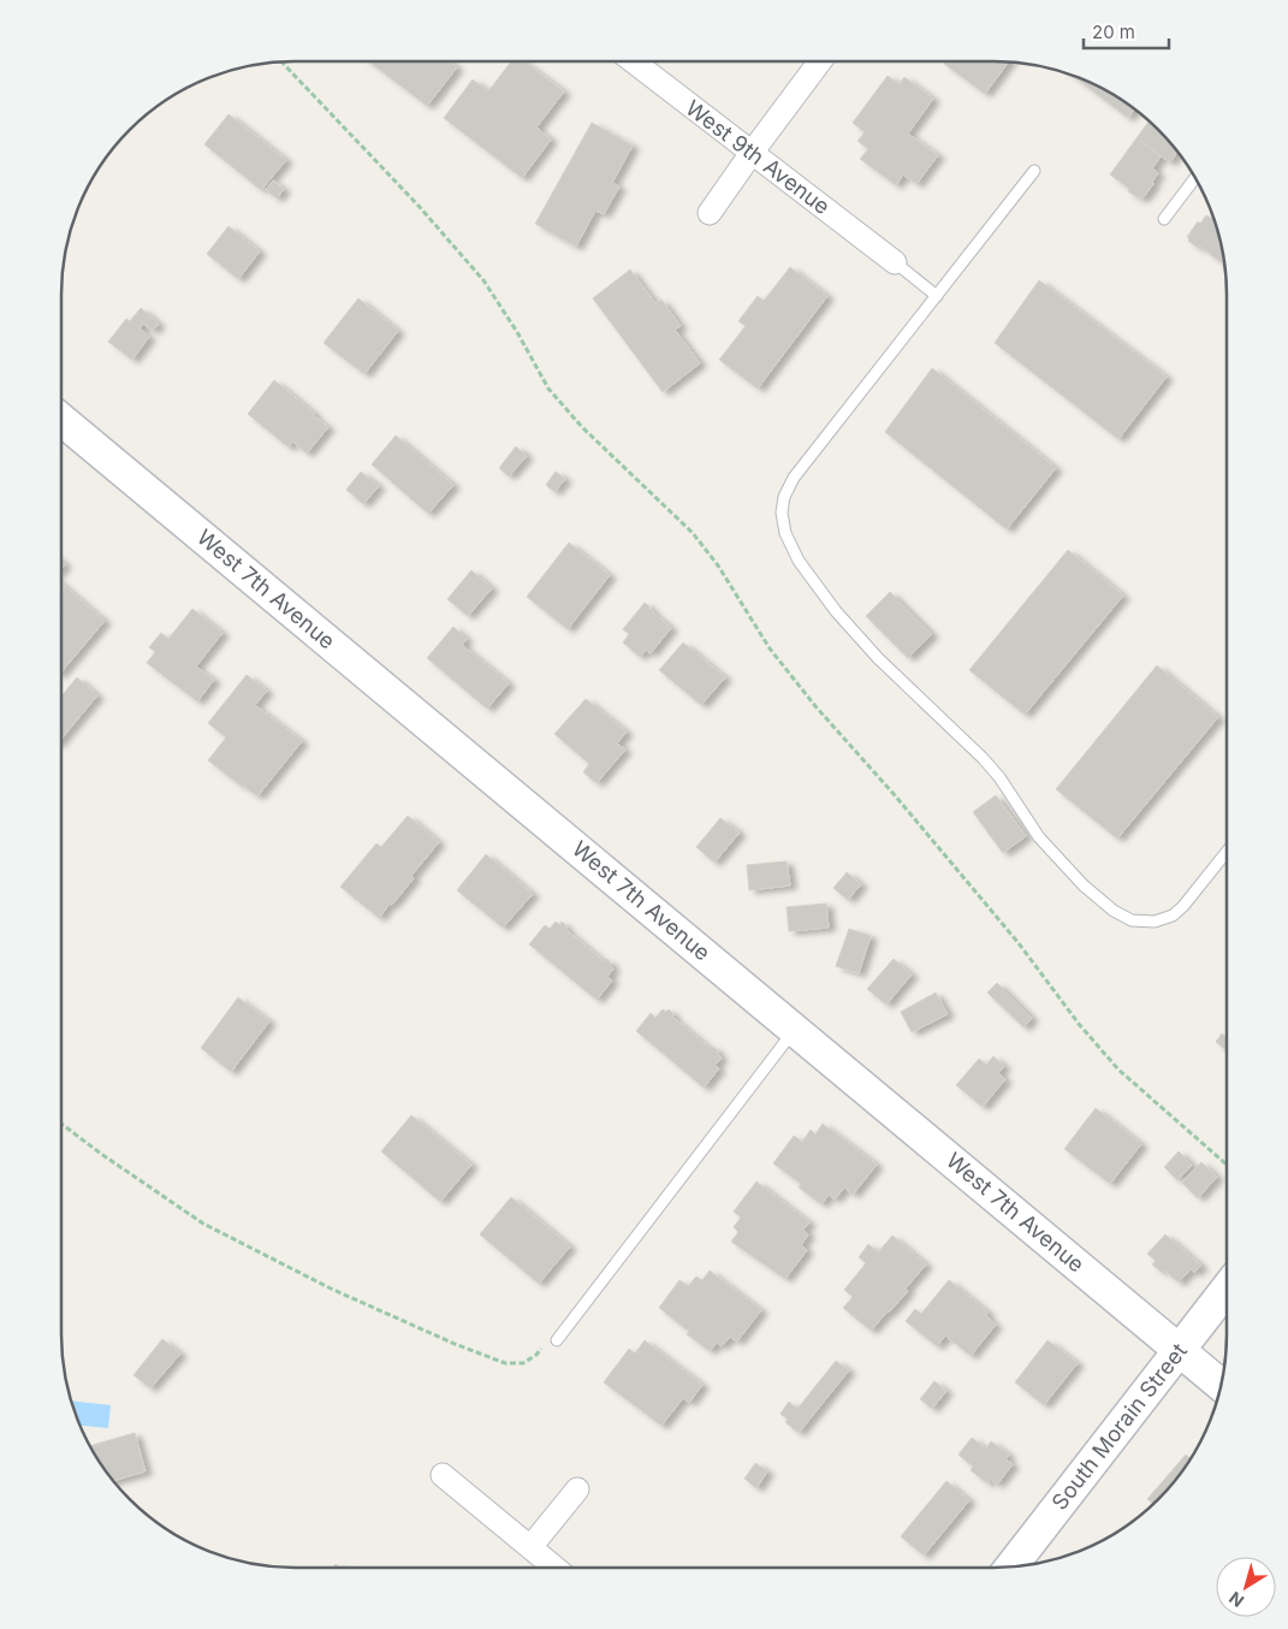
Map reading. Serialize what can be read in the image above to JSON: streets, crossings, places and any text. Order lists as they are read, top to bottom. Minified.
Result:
{"streets":{"street":["West 9th Avenue","West 7th Avenue","South Morain Street"]},"crossings":[["West 7th Avenue","South Morain Street"]],"scale_bar":"20 m","north":"bottom left"}
